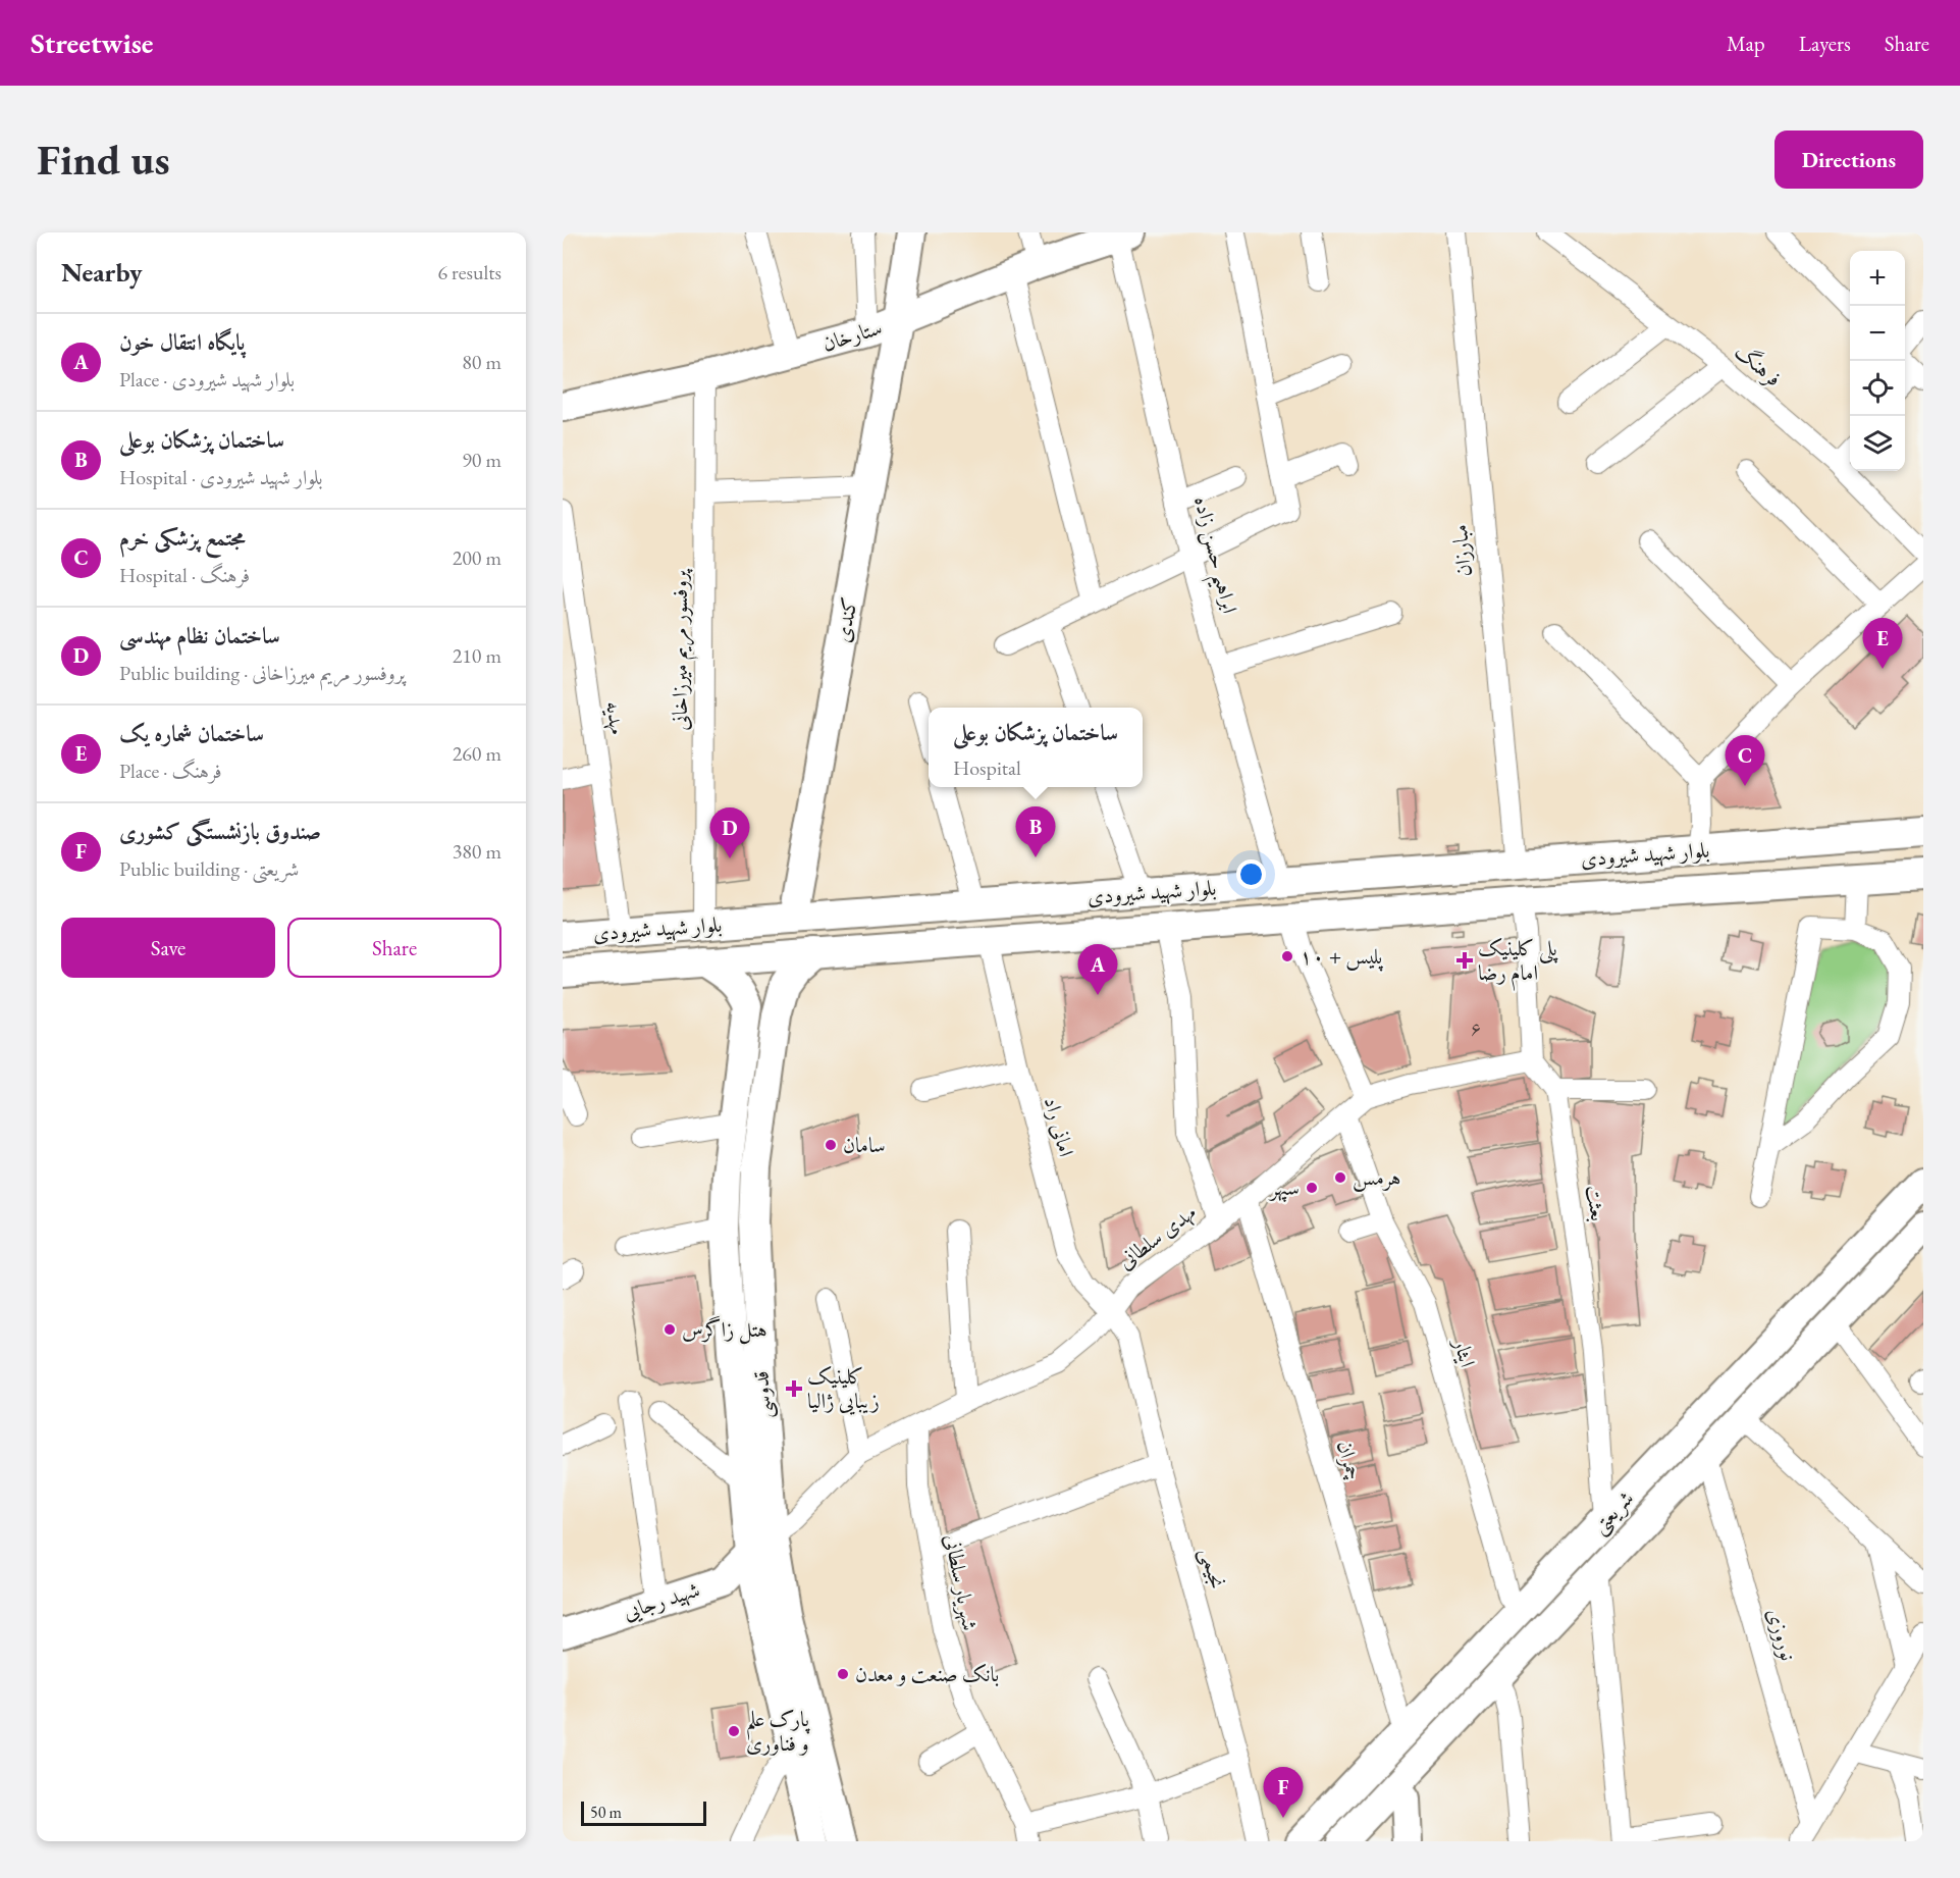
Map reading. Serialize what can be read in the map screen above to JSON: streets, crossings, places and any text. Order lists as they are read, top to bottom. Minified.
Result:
{"streets":{"main road":["ستارخان","کندی","بلوار شهید شیرودی","قدوسی","شریعتی","شهید رجایی"],"street":["فرهنگ","مبارزان","ابراهیم حسن زاده","پروفسور مریم میرزاخانی","مهدیه","امانی راد","بعثت","مهدی سلطانی","ایثار","چمران","نجیمی","شهریار سلطانی","نوروزی"]},"crossings":[["ستارخان","ابراهیم حسن زاده"],["ستارخان","کندی"],["ستارخان","پروفسور مریم میرزاخانی"],["مبارزان","بلوار شهید شیرودی"],["ابراهیم حسن زاده","بلوار شهید شیرودی"],["کندی","بلوار شهید شیرودی"],["پروفسور مریم میرزاخانی","بلوار شهید شیرودی"],["مهدیه","بلوار شهید شیرودی"],["بلوار شهید شیرودی","امانی راد"],["بلوار شهید شیرودی","قدوسی"],["امانی راد","مهدی سلطانی"],["امانی راد","نجیمی"],["بعثت","شریعتی"],["مهدی سلطانی","ایثار"],["مهدی سلطانی","قدوسی"],["مهدی سلطانی","چمران"],["مهدی سلطانی","نجیمی"],["مهدی سلطانی","شهریار سلطانی"],["ایثار","شریعتی"],["قدوسی","شهید رجایی"],["چمران","شریعتی"],["شریعتی","نوروزی"]],"places":{"other":["پلیس + ۱۰","سامان","هرمس","سپهر","هتل زاگرس","بانک صنعت و معدن","پارک علم و فناوری"],"health":["پلی کلینیک امام رضا","کلینیک زیبایی ژالیا"]},"house_numbers":["۶"],"scale_bar":"50 m","page":{"header":"Streetwise","nav":["Map","Layers","Share"],"buttons":["Directions",["Save","Share"]],"title":"Find us","heading":["Nearby","6 results"],"map_buttons":["+","−"],"list":[{"mark":"A","name":"پایگاه انتقال خون","note":"Place · بلوار شهید شیرودی","value":"80 m"},{"mark":"B","name":"ساختمان پزشکان بوعلی","note":"Hospital · بلوار شهید شیرودی","value":"90 m"},{"mark":"C","name":"مجتمع پزشکی خرم","note":"Hospital · فرهنگ","value":"200 m"},{"mark":"D","name":"ساختمان نظام مهندسی","note":"Public building · پروفسور مریم میرزاخانی","value":"210 m"},{"mark":"E","name":"ساختمان شماره یک","note":"Place · فرهنگ","value":"260 m"},{"mark":"F","name":"صندوق بازنشستگی کشوری","note":"Public building · شریعتی","value":"380 m"}],"pins":["E","C","B","D","A","F"],"popup":["ساختمان پزشکان بوعلی","Hospital"],"scale":"50 m"}}
